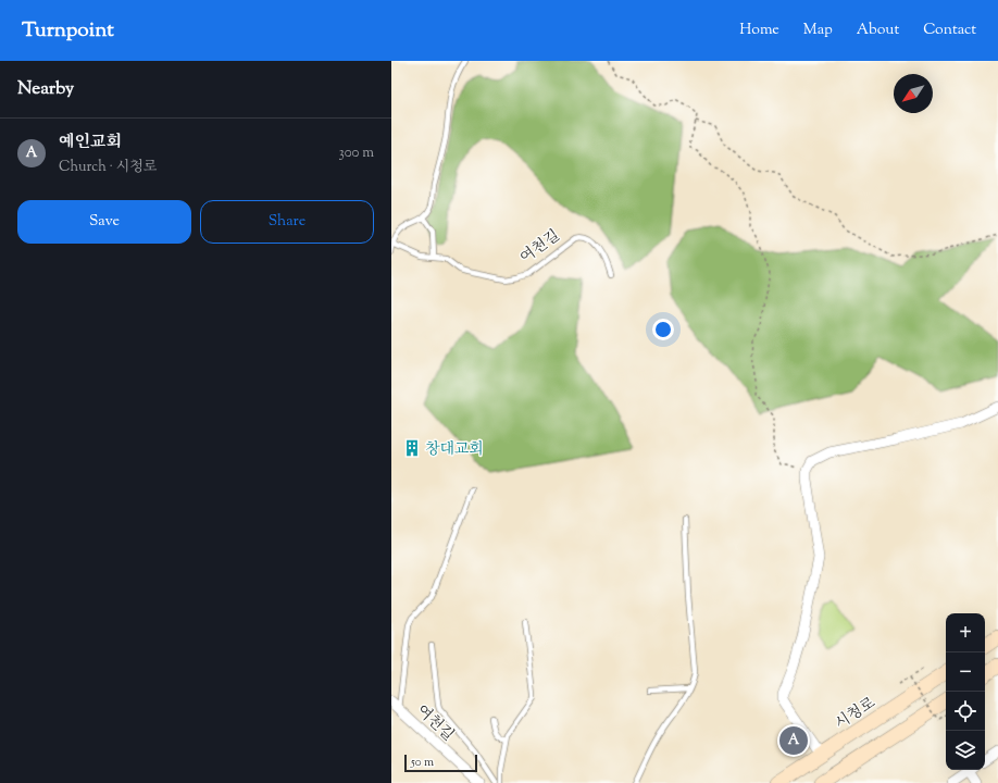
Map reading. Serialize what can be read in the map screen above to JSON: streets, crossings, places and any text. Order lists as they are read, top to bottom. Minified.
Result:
{"streets":{"street":["여천길","시청로"]},"places":{"building":["창대교회"]},"scale_bar":"50 m","north":"bottom left","page":{"header":"Turnpoint","nav":["Home","Map","About","Contact"],"heading":"Nearby","list":[{"mark":"A","name":"예인교회","note":"Church · 시청로","value":"300 m"}],"buttons":["Save","Share"],"map_buttons":["+","−"],"pins":"A","scale":"50 m"}}
